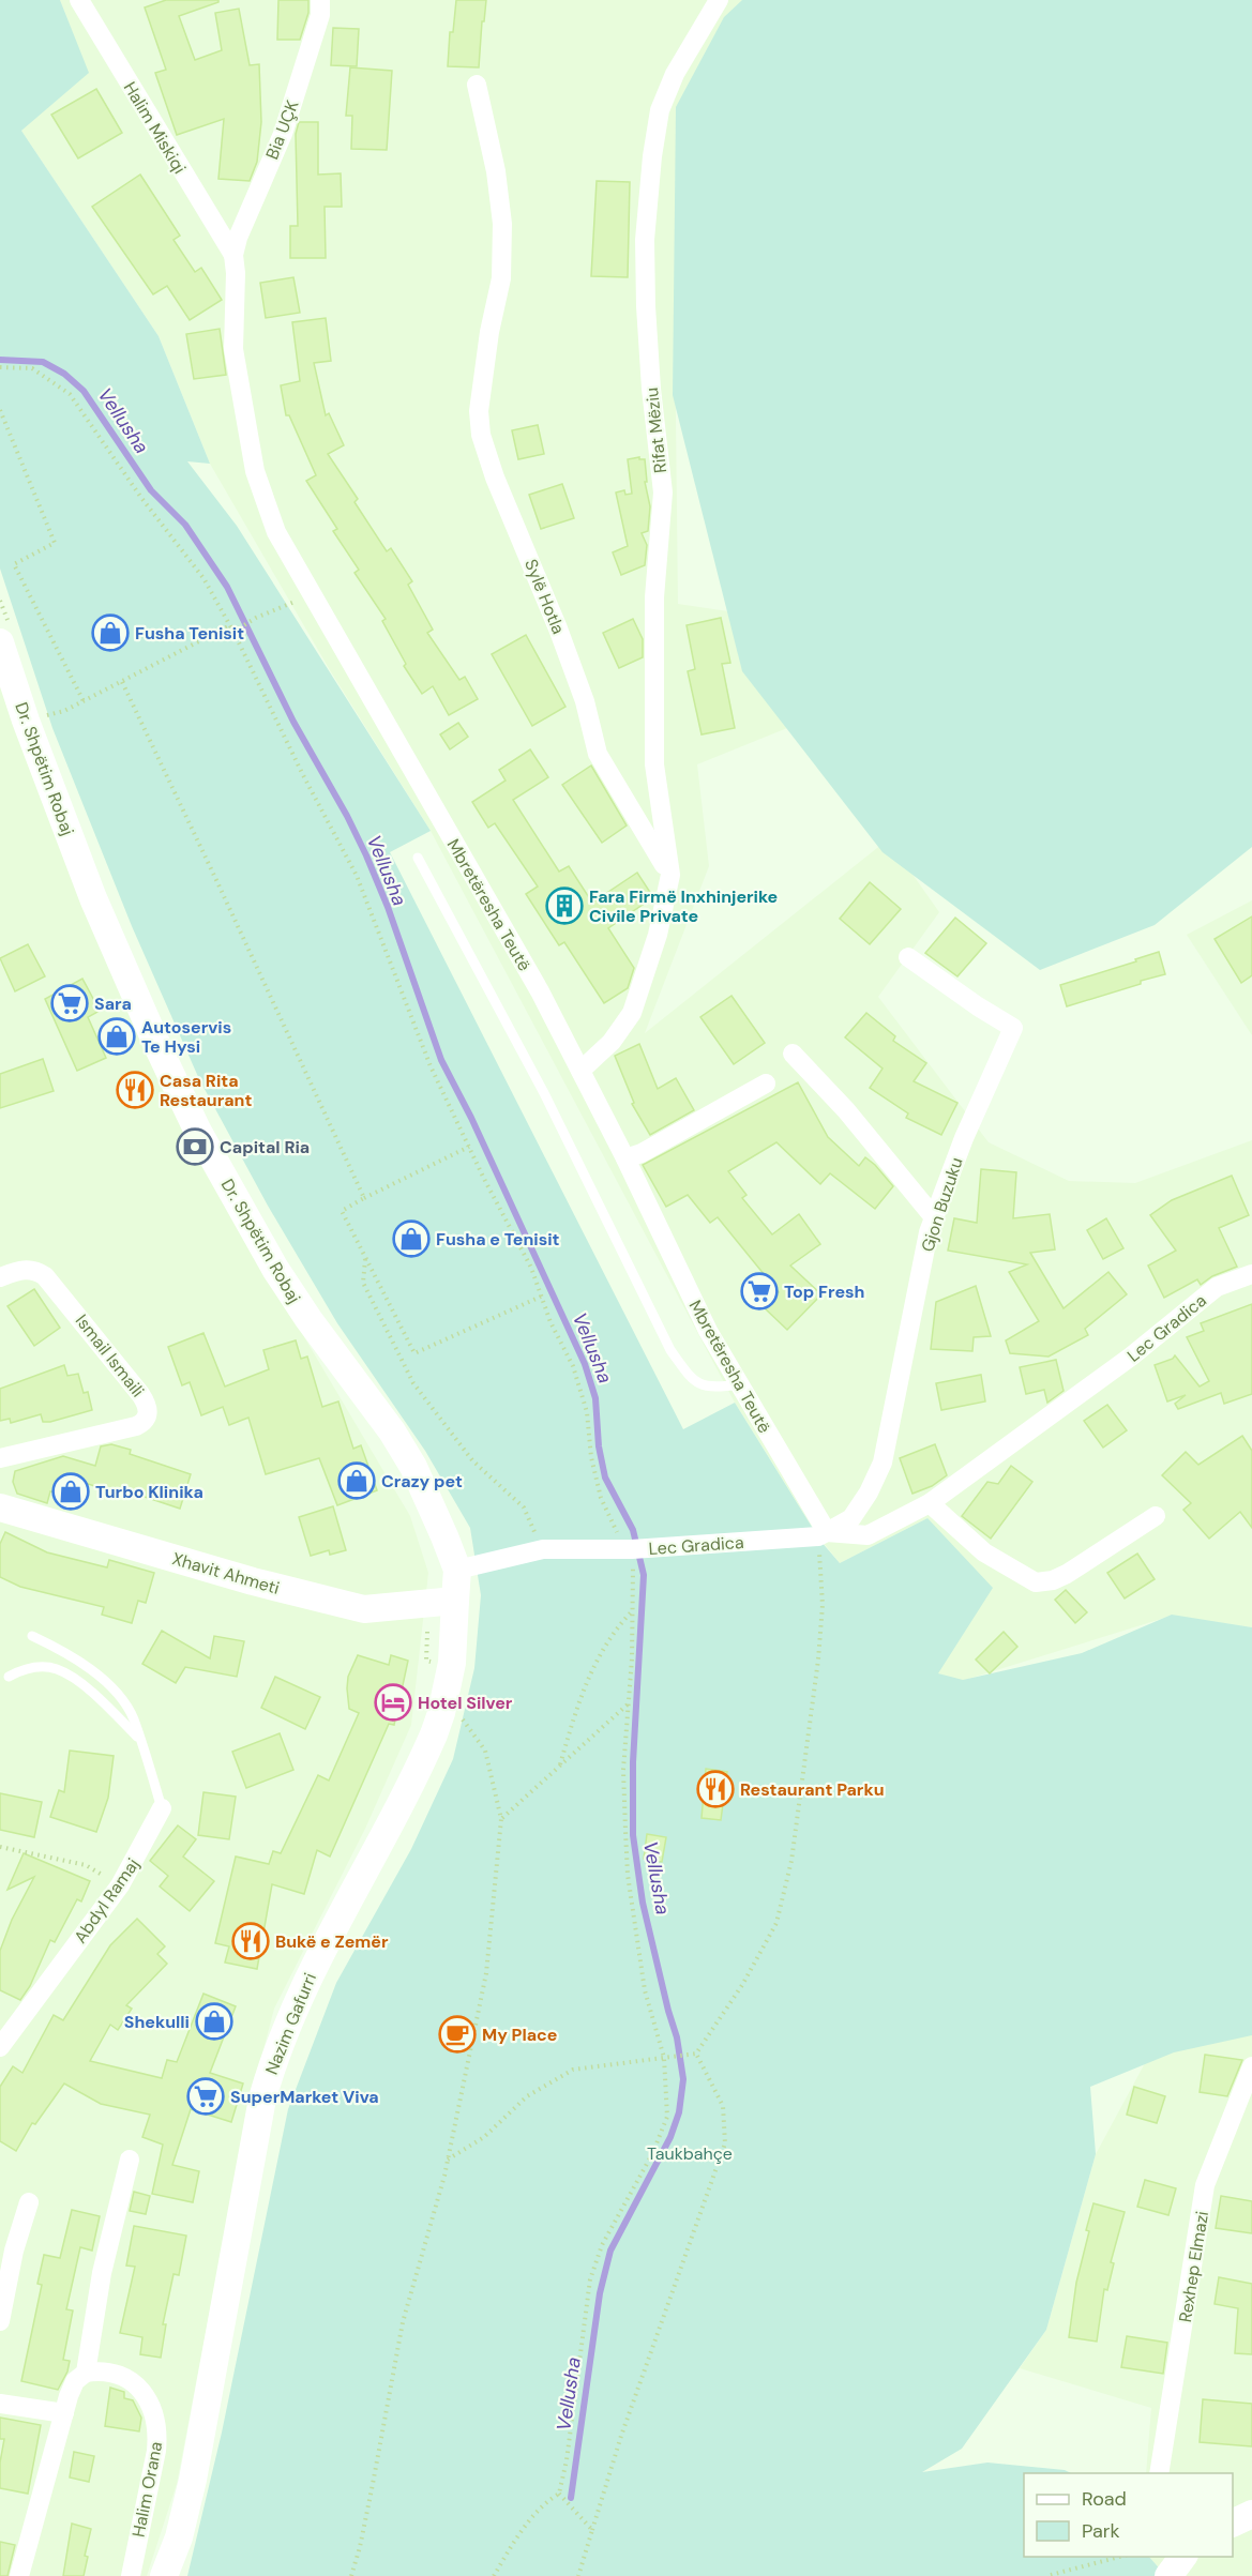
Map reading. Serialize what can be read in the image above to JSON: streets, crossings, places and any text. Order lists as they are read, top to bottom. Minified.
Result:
{"streets":{"street":["Halim Miskiqi","Bia UÇK","Rifat Mëziu","Sylë Hotla","Dr. Shpëtim Robaj","Mbretëresha Teutë","Gjon Buzuku","Lec Gradica","Ismail Ismaili","Xhavit Ahmeti","Abdyl Ramaj","Nazim Gafurri","Rexhep Elmazi","Halim Orana"]},"crossings":[["Halim Miskiqi","Bia UÇK"],["Halim Miskiqi","Mbretëresha Teutë"],["Bia UÇK","Mbretëresha Teutë"],["Rifat Mëziu","Sylë Hotla"],["Dr. Shpëtim Robaj","Lec Gradica"],["Dr. Shpëtim Robaj","Nazim Gafurri"],["Mbretëresha Teutë","Gjon Buzuku"],["Mbretëresha Teutë","Lec Gradica"],["Gjon Buzuku","Lec Gradica"],["Lec Gradica","Nazim Gafurri"],["Xhavit Ahmeti","Nazim Gafurri"]],"water":["Vellusha"],"parks":["Taukbahçe"],"places":{"shop":["Fusha Tenisit","Autoservis Te Hysi","Fusha e Tenisit","Crazy pet","Turbo Klinika","Shekulli"],"building":["Fara Firmë Inxhinjerike Civile Private"],"supermarket":["Sara","Top Fresh","SuperMarket Viva"],"restaurant":["Casa Rita Restaurant","Restaurant Parku","Bukë e Zemër"],"bank":["Capital Ria"],"hotel":["Hotel Silver"],"cafe":["My Place"]},"legend":["Road","Park"]}
